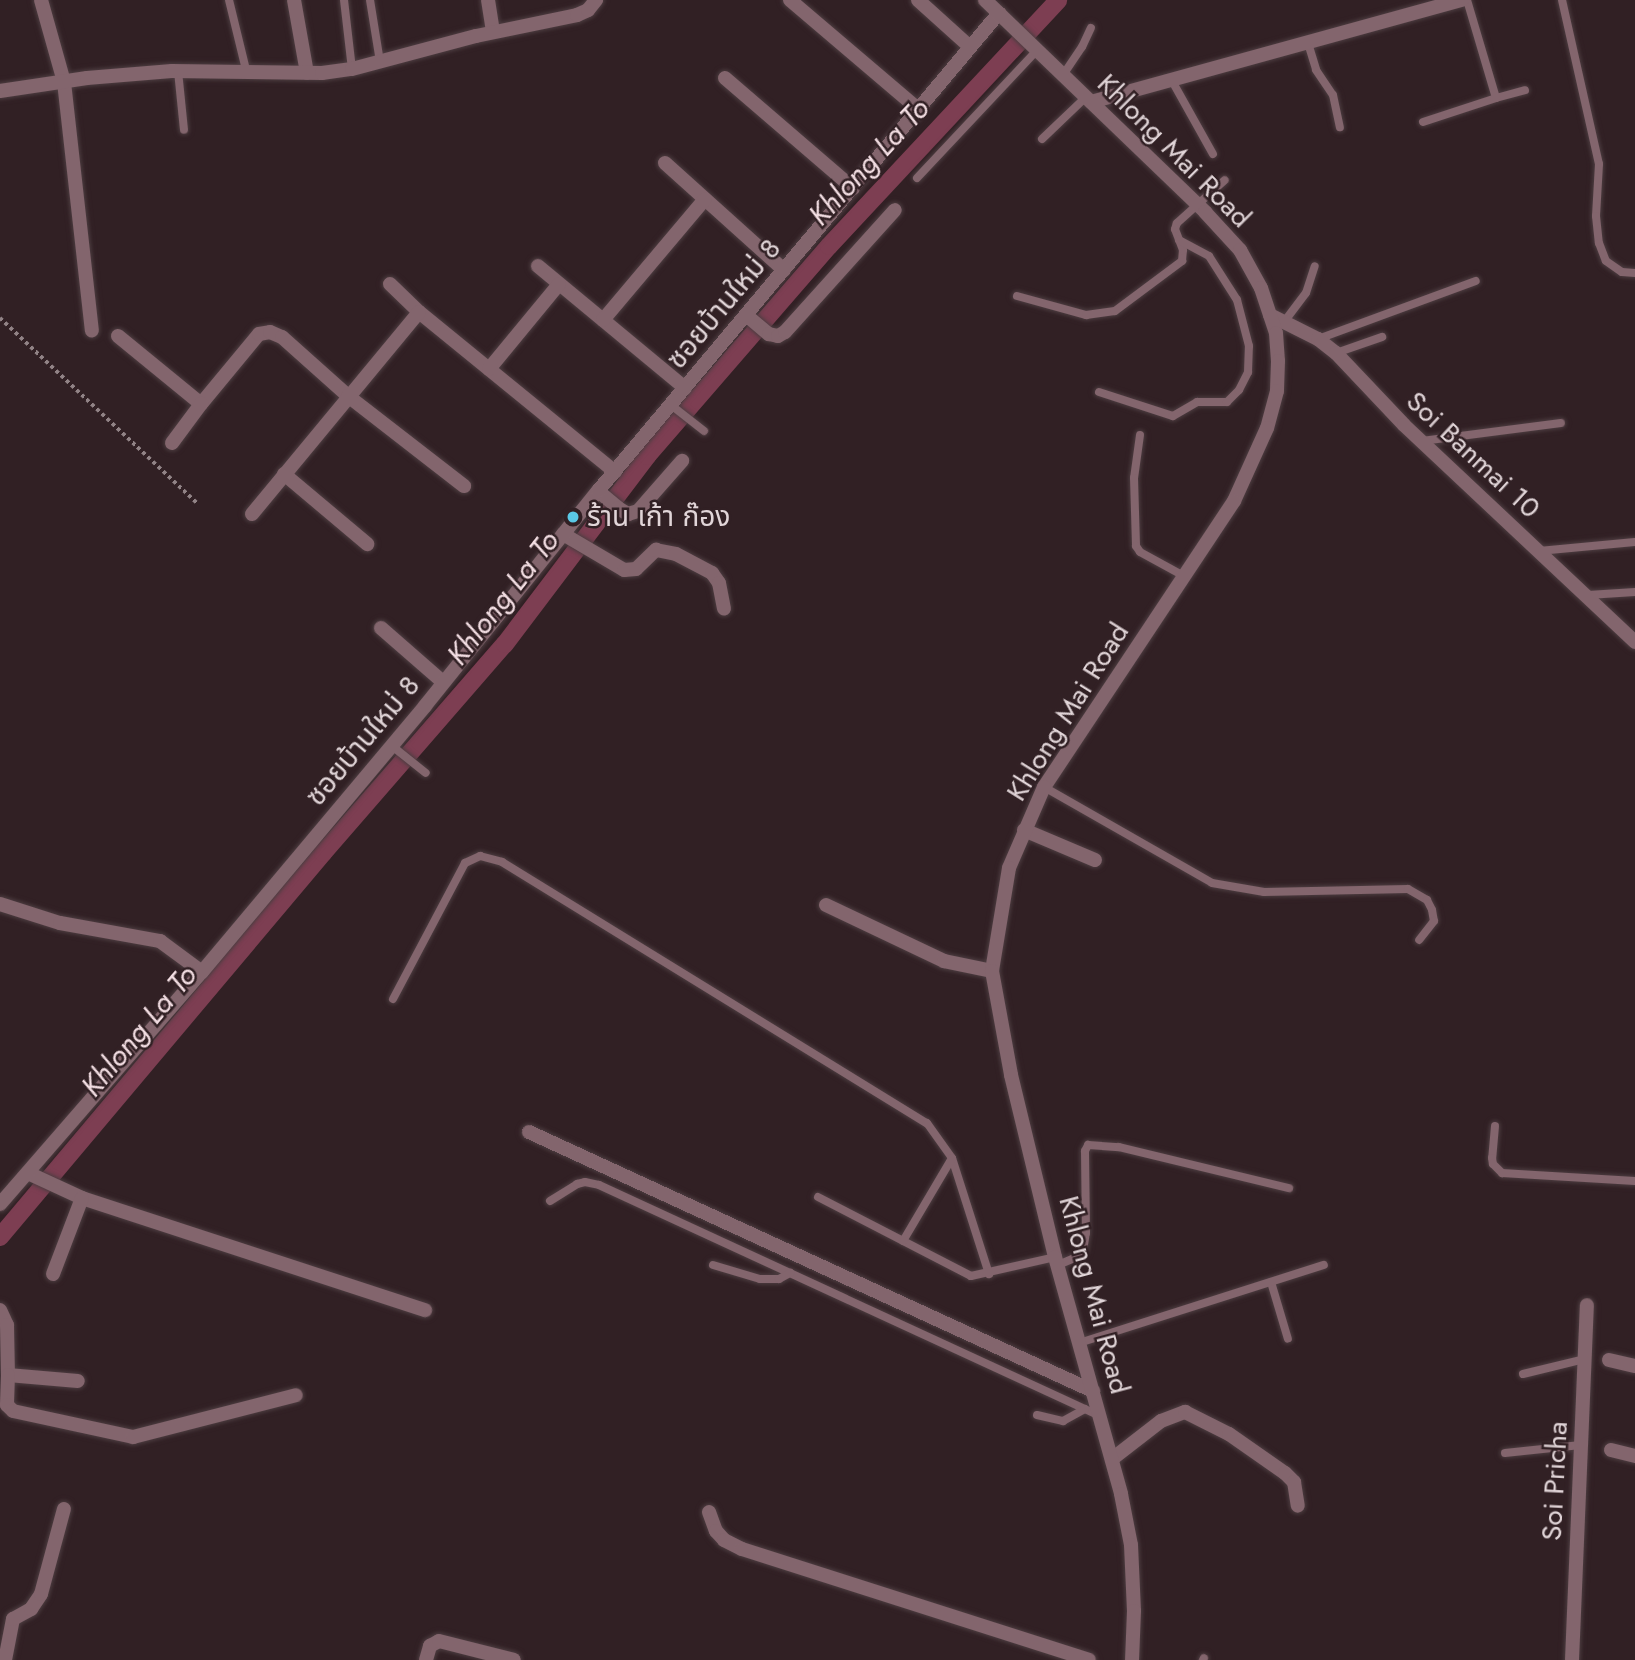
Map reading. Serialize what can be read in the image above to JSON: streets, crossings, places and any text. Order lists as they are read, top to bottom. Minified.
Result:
{"streets":{"street":["Khlong Mai Road","ซอยบ้านใหม่ 8","Soi Banmai 10","Soi Pricha"]},"crossings":[["Khlong Mai Road","ซอยบ้านใหม่ 8"],["Khlong Mai Road","Soi Banmai 10"]],"water":["Khlong La To"],"places":["ร้าน เก้า ก๊อง"]}
